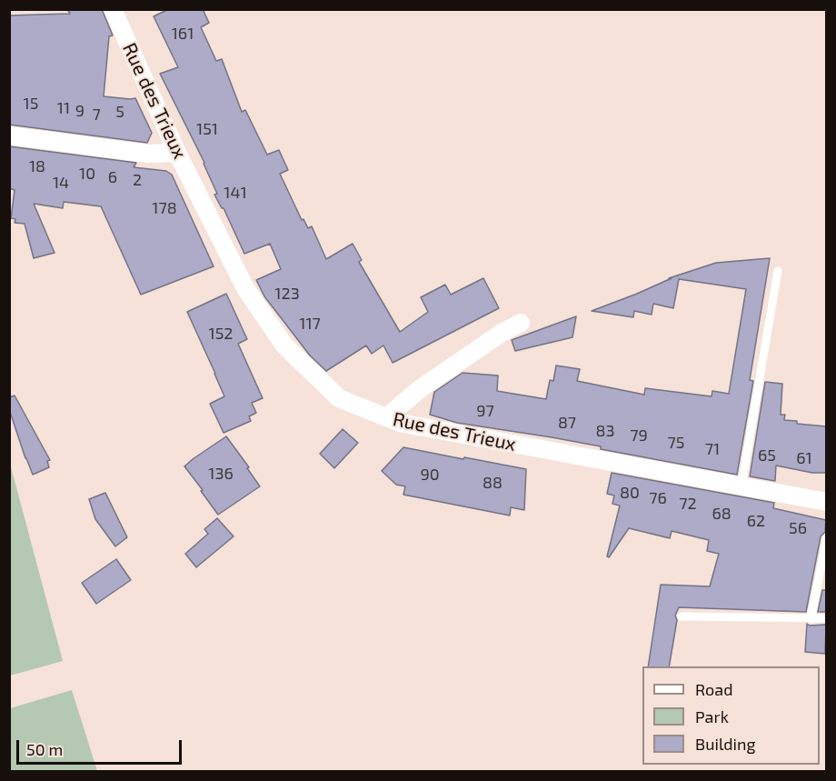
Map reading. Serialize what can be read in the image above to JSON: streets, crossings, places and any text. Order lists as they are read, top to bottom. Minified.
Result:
{"streets":{"street":["Rue des Trieux"]},"house_numbers":["161","15","11","9","5","7","151","18","10","6","2","14","141","178","123","117","152","97","87","83","79","75","71","65","61","136","90","88","80","76","72","68","62","56"],"legend":["Road","Park","Building"],"scale_bar":"50 m"}
